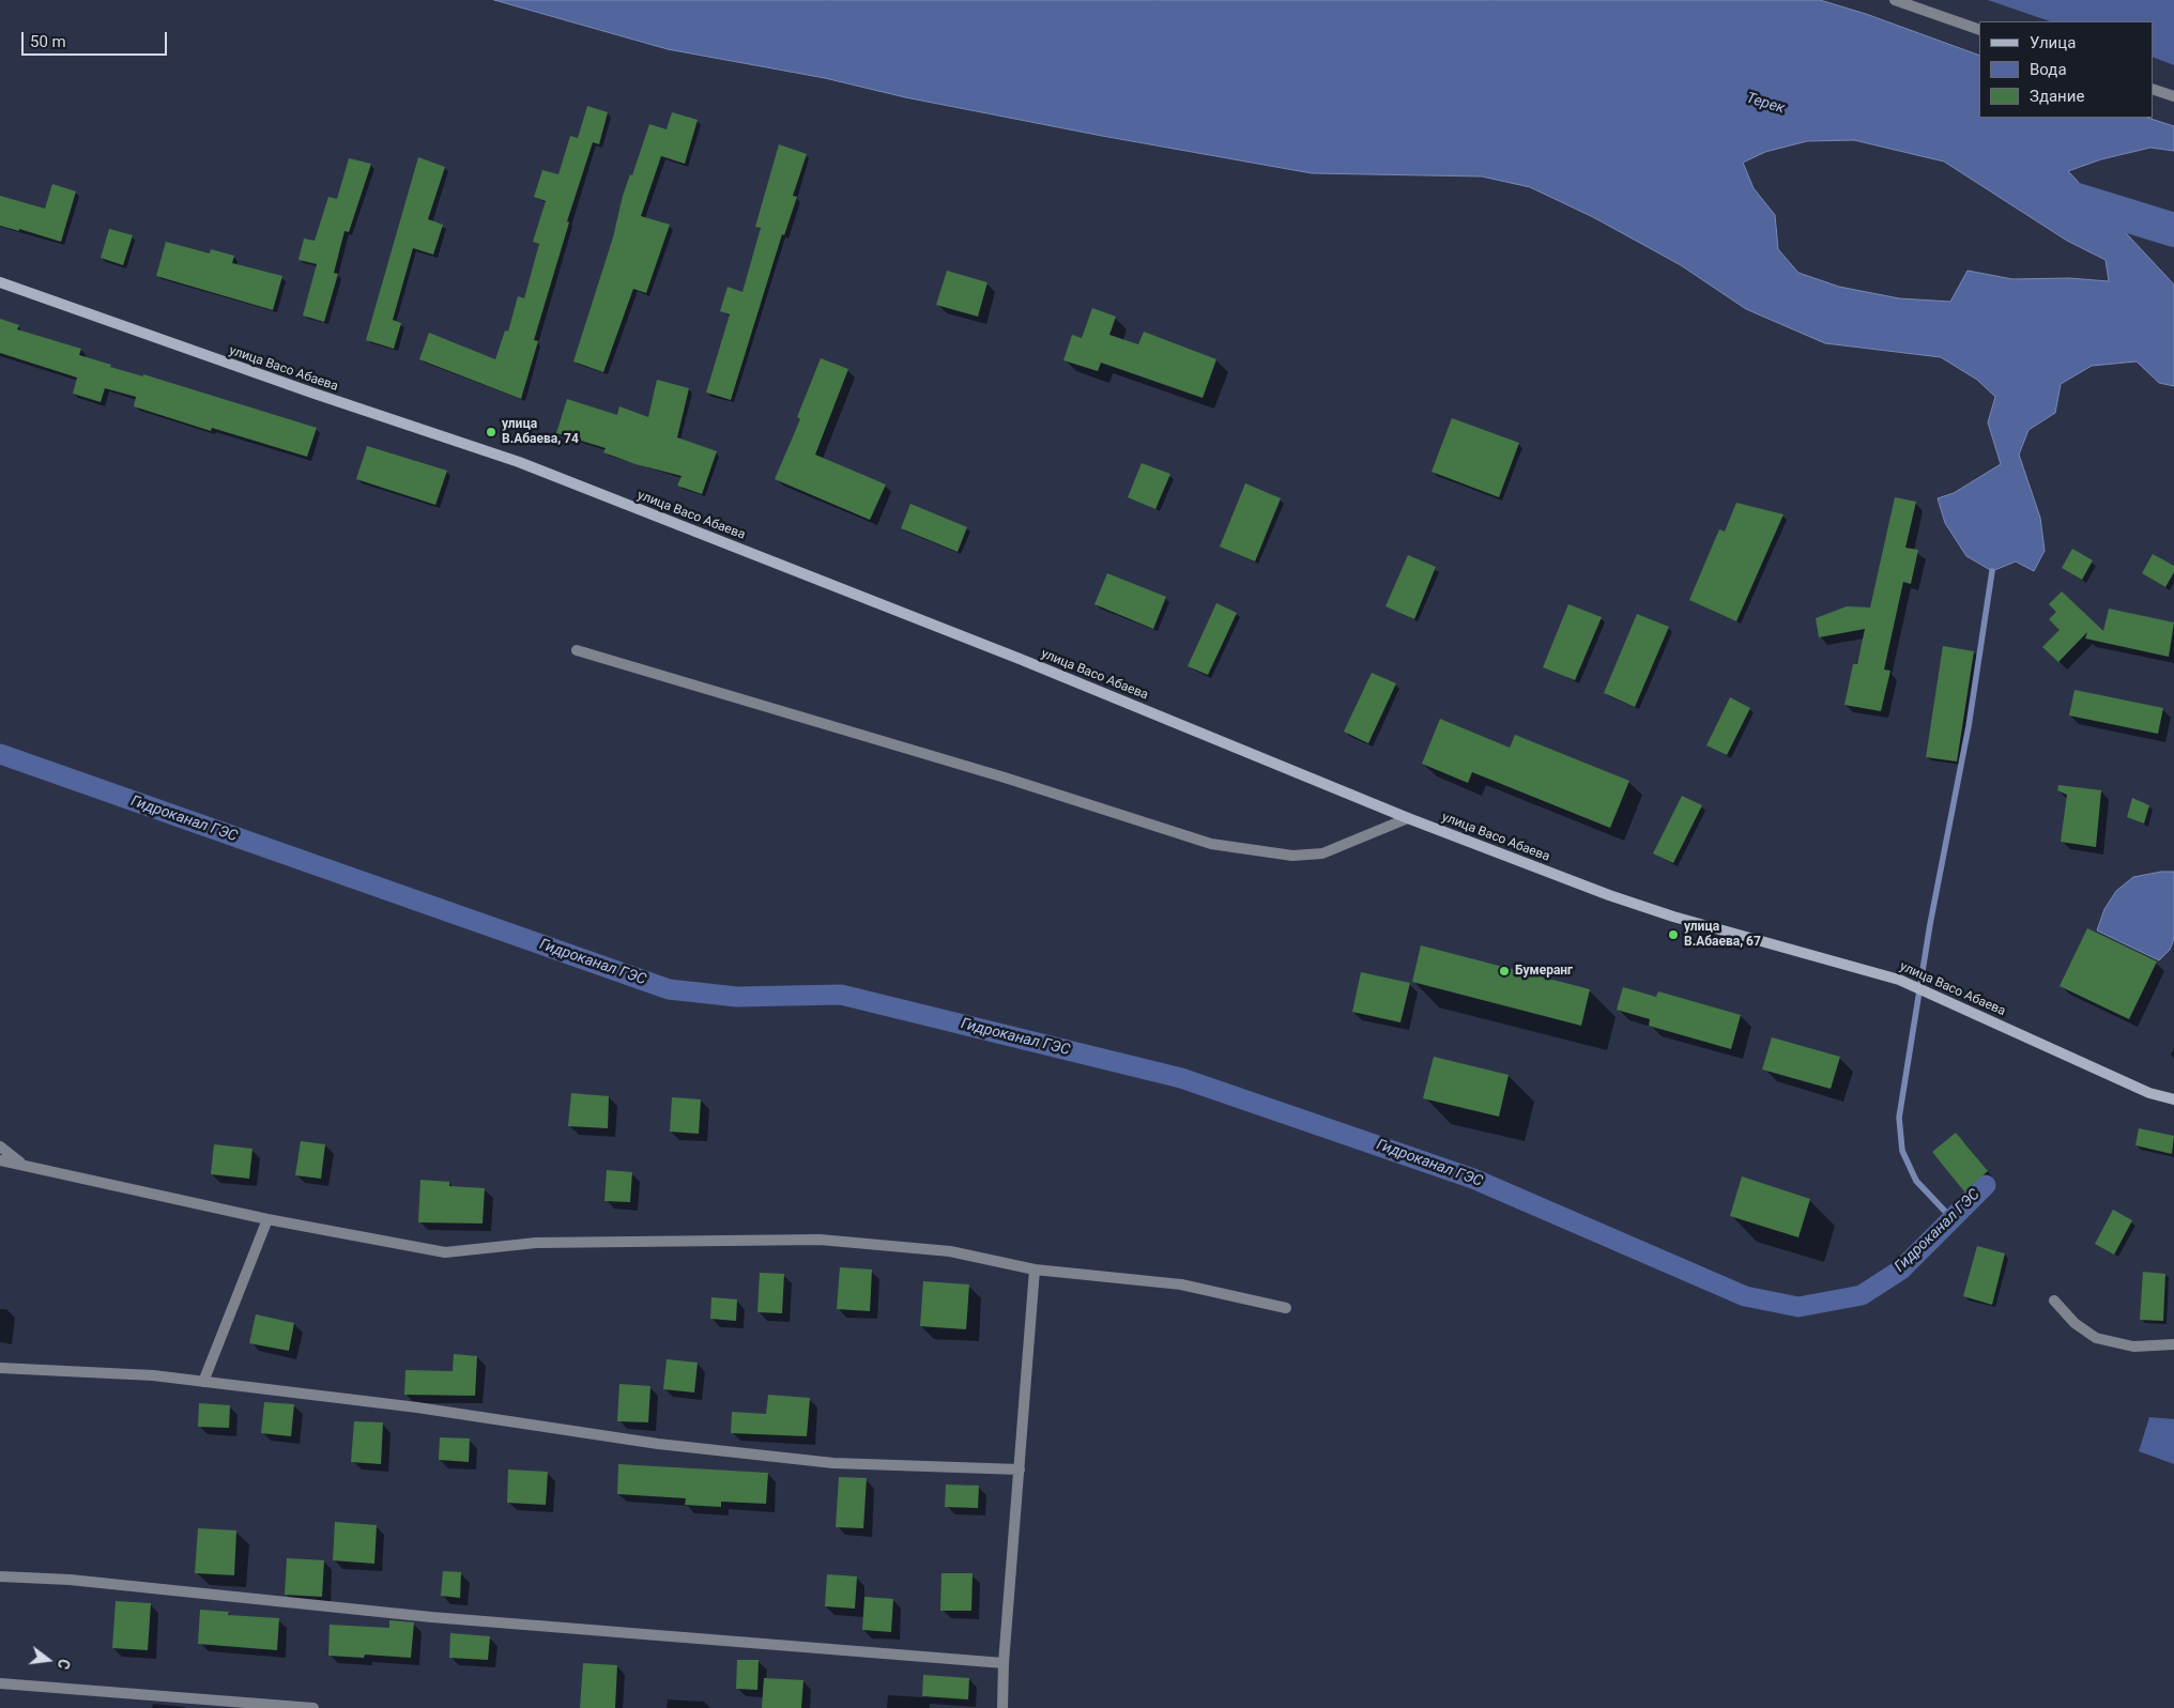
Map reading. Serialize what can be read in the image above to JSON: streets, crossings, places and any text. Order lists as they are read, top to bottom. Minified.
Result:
{"streets":{"main road":["улица Васо Абаева"]},"water":["Терек","Гидроканал ГЭС"],"places":["улица В.Абаева, 74","улица В.Абаева, 67","Бумеранг"],"legend":["Улица","Вода","Здание"],"scale_bar":"50 m","north":"right"}
